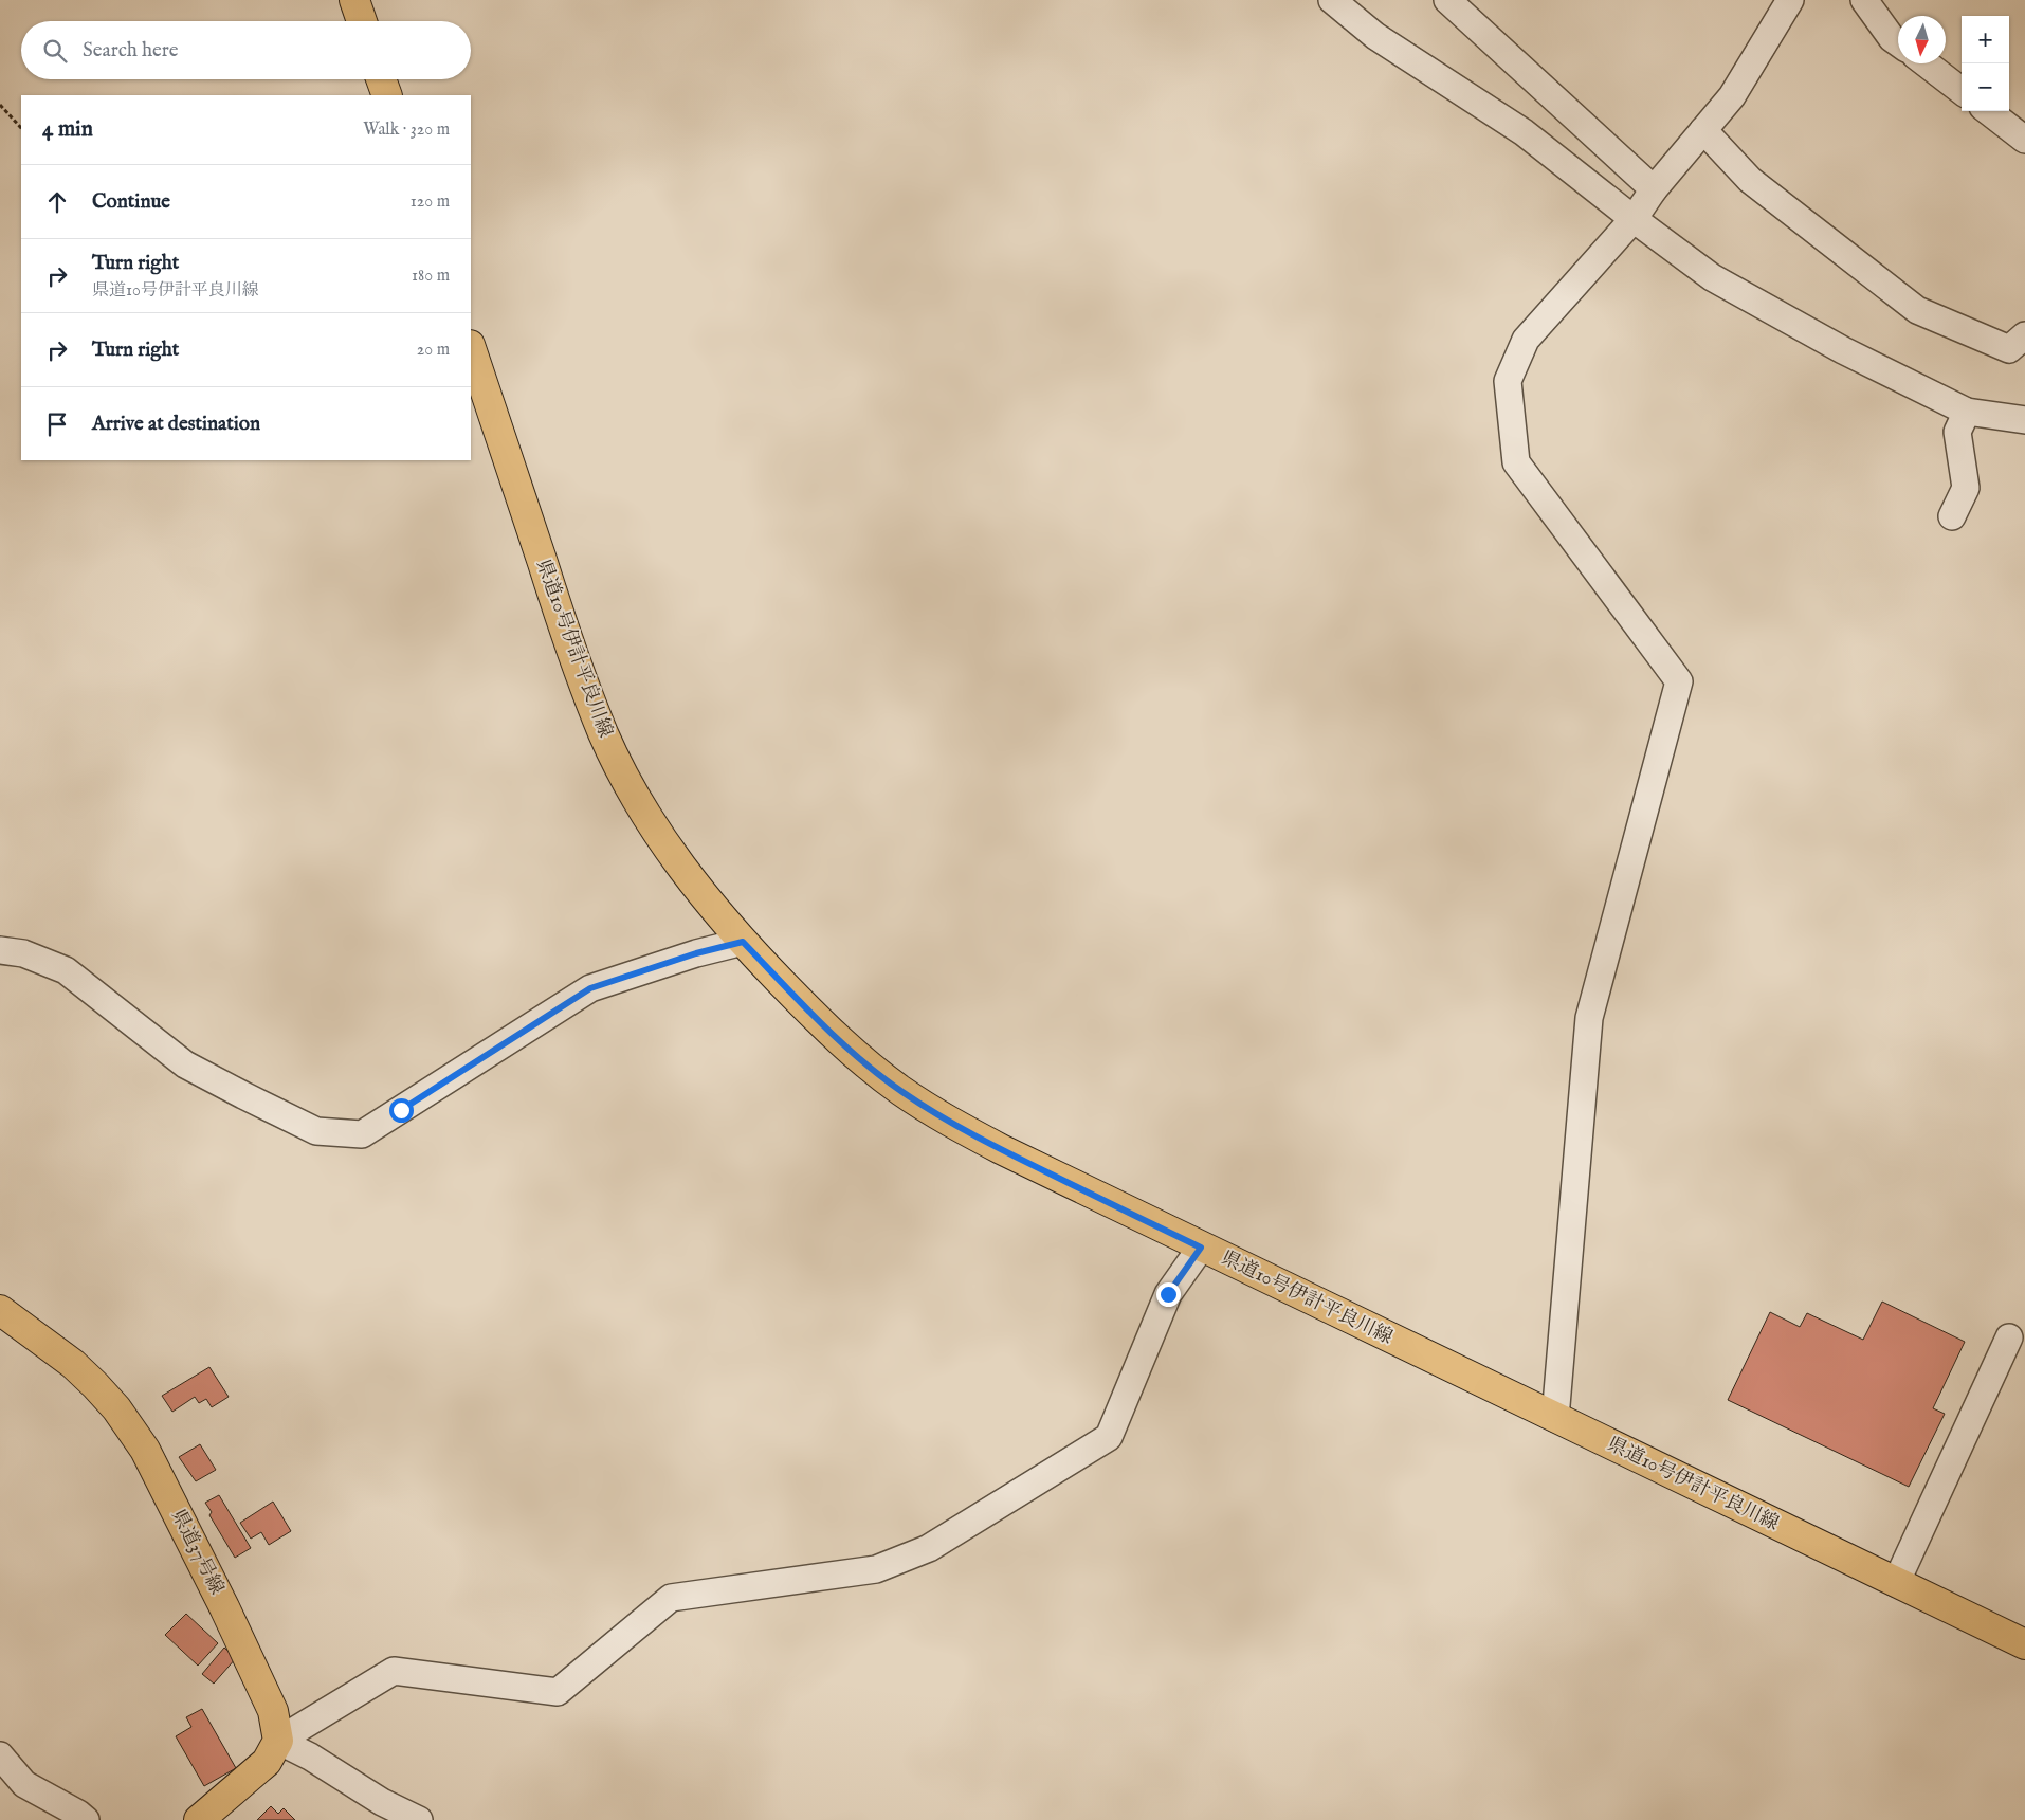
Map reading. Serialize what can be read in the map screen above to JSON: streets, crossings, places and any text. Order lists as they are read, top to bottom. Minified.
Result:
{"streets":{"main road":["県道10号伊計平良川線","県道37号線"]},"north":"bottom","page":{"map_buttons":["+","−"],"search":"Search here","heading":["4 min","Walk · 320 m"],"list":[["Continue","120 m"],["Turn right","県道10号伊計平良川線","180 m"],["Turn right","20 m"],"Arrive at destination"]}}
